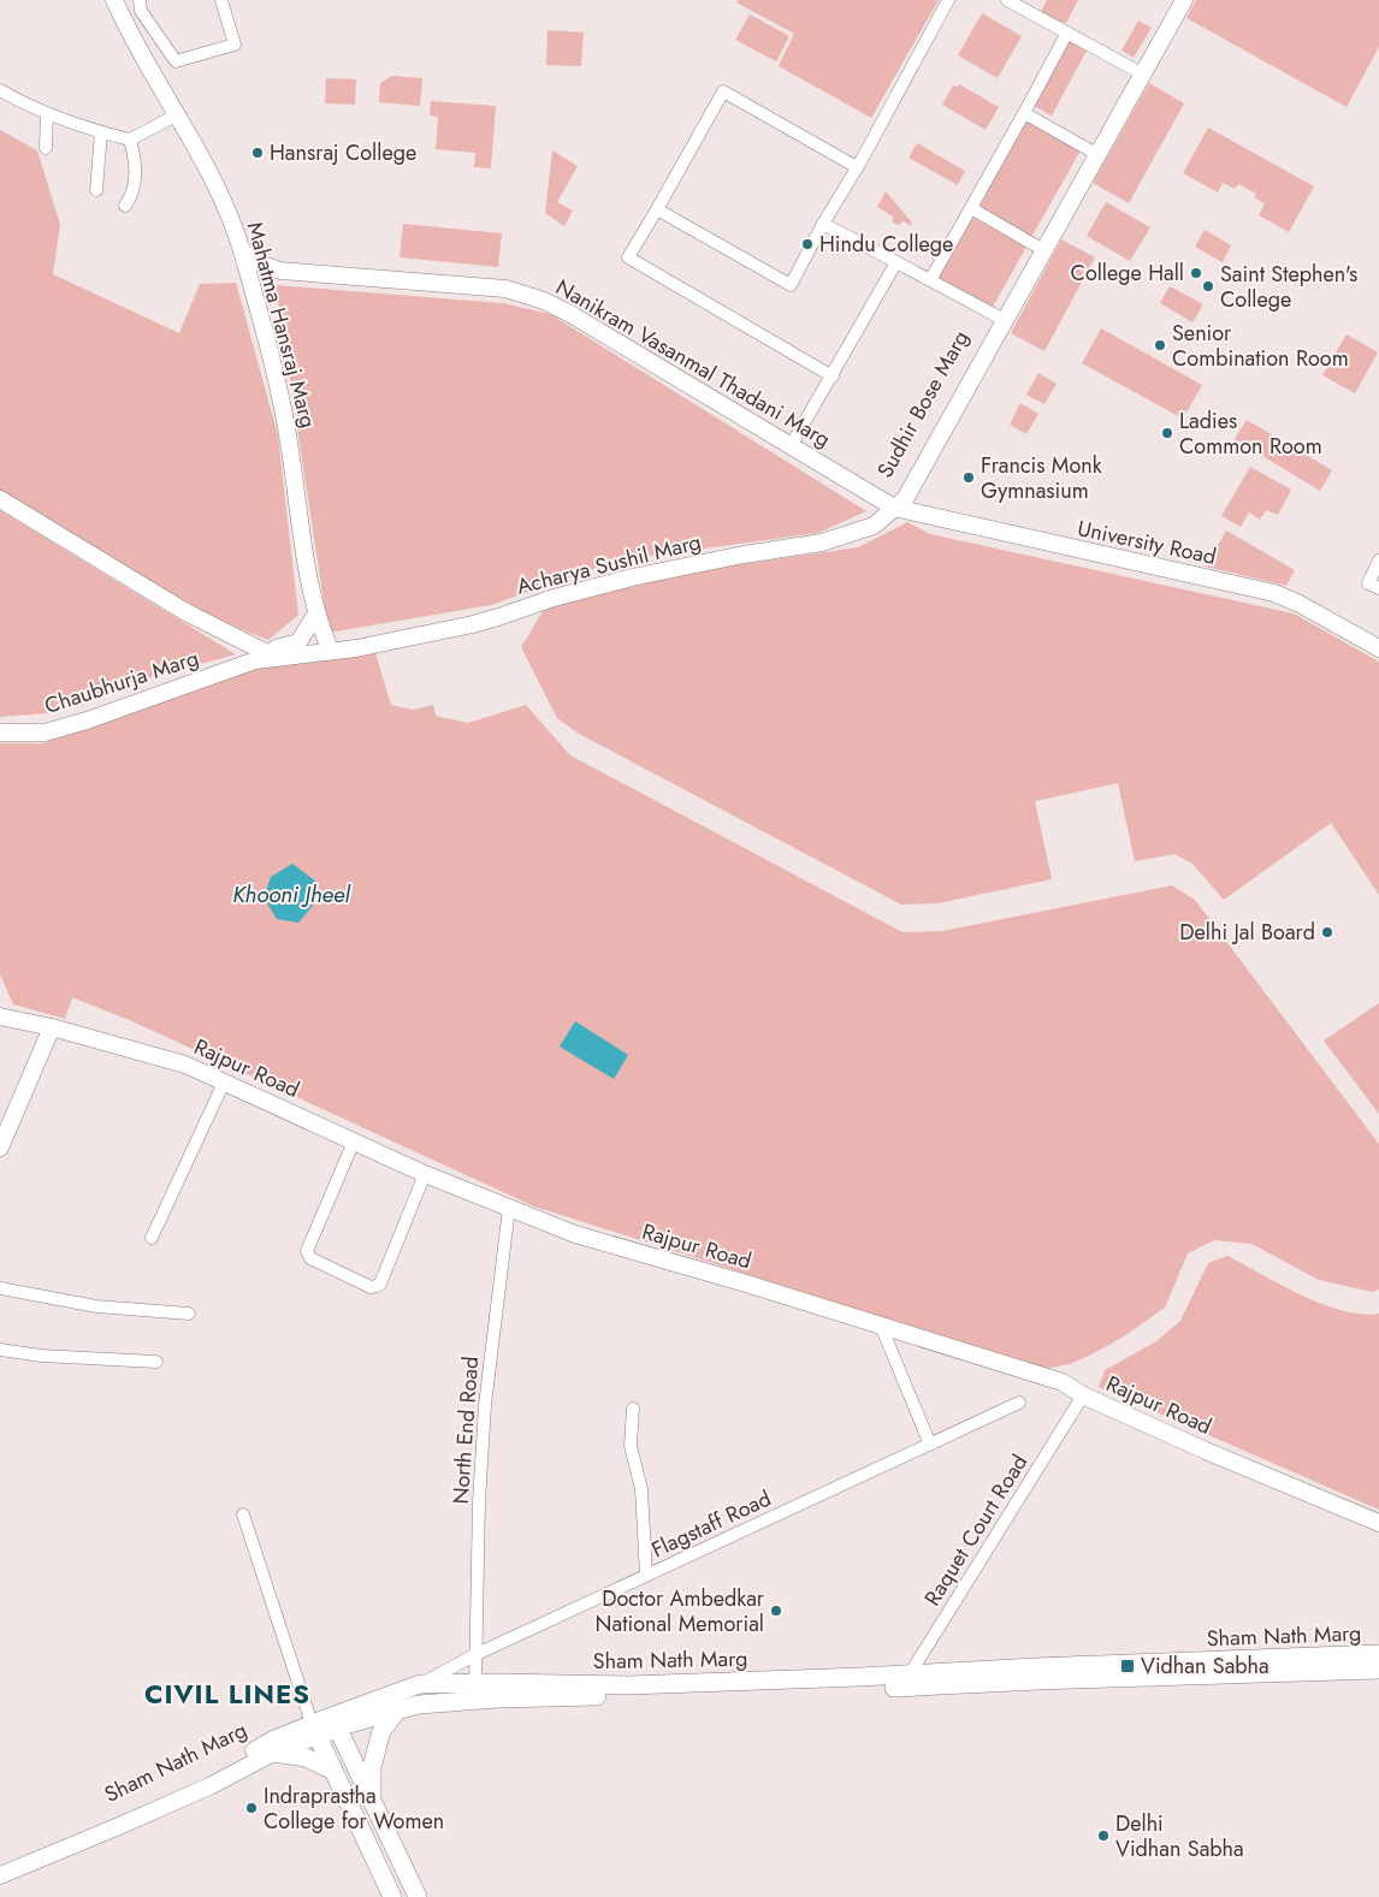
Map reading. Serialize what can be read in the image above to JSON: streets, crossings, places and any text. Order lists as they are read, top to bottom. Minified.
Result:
{"streets":{"main road":["Sham Nath Marg"],"street":["Mahatma Hansraj Marg","Nanikram Vasanmal Thadani Marg","Sudhir Bose Marg","University Road","Acharya Sushil Marg","Chaubhurja Marg","Rajpur Road","North End Road","Flagstaff Road","Raquet Court Road"]},"crossings":[["Mahatma Hansraj Marg","Nanikram Vasanmal Thadani Marg"],["Mahatma Hansraj Marg","Acharya Sushil Marg"],["Nanikram Vasanmal Thadani Marg","Sudhir Bose Marg"],["Nanikram Vasanmal Thadani Marg","University Road"],["Nanikram Vasanmal Thadani Marg","Acharya Sushil Marg"],["Sudhir Bose Marg","University Road"],["Sudhir Bose Marg","Acharya Sushil Marg"],["University Road","Acharya Sushil Marg"],["Acharya Sushil Marg","Chaubhurja Marg"],["Rajpur Road","North End Road"],["Rajpur Road","Raquet Court Road"],["North End Road","Flagstaff Road"],["North End Road","Sham Nath Marg"],["Flagstaff Road","Sham Nath Marg"],["Raquet Court Road","Sham Nath Marg"]],"districts":["CIVIL LINES"],"water":["Khooni Jheel"],"places":{"other":["Hansraj College","Hindu College","College Hall","Saint Stephen's College","Senior Combination Room","Ladies Common Room","Francis Monk Gymnasium","Delhi Jal Board","Doctor Ambedkar National Memorial","Indraprastha College for Women","Delhi Vidhan Sabha"],"transit":["Vidhan Sabha"]}}
